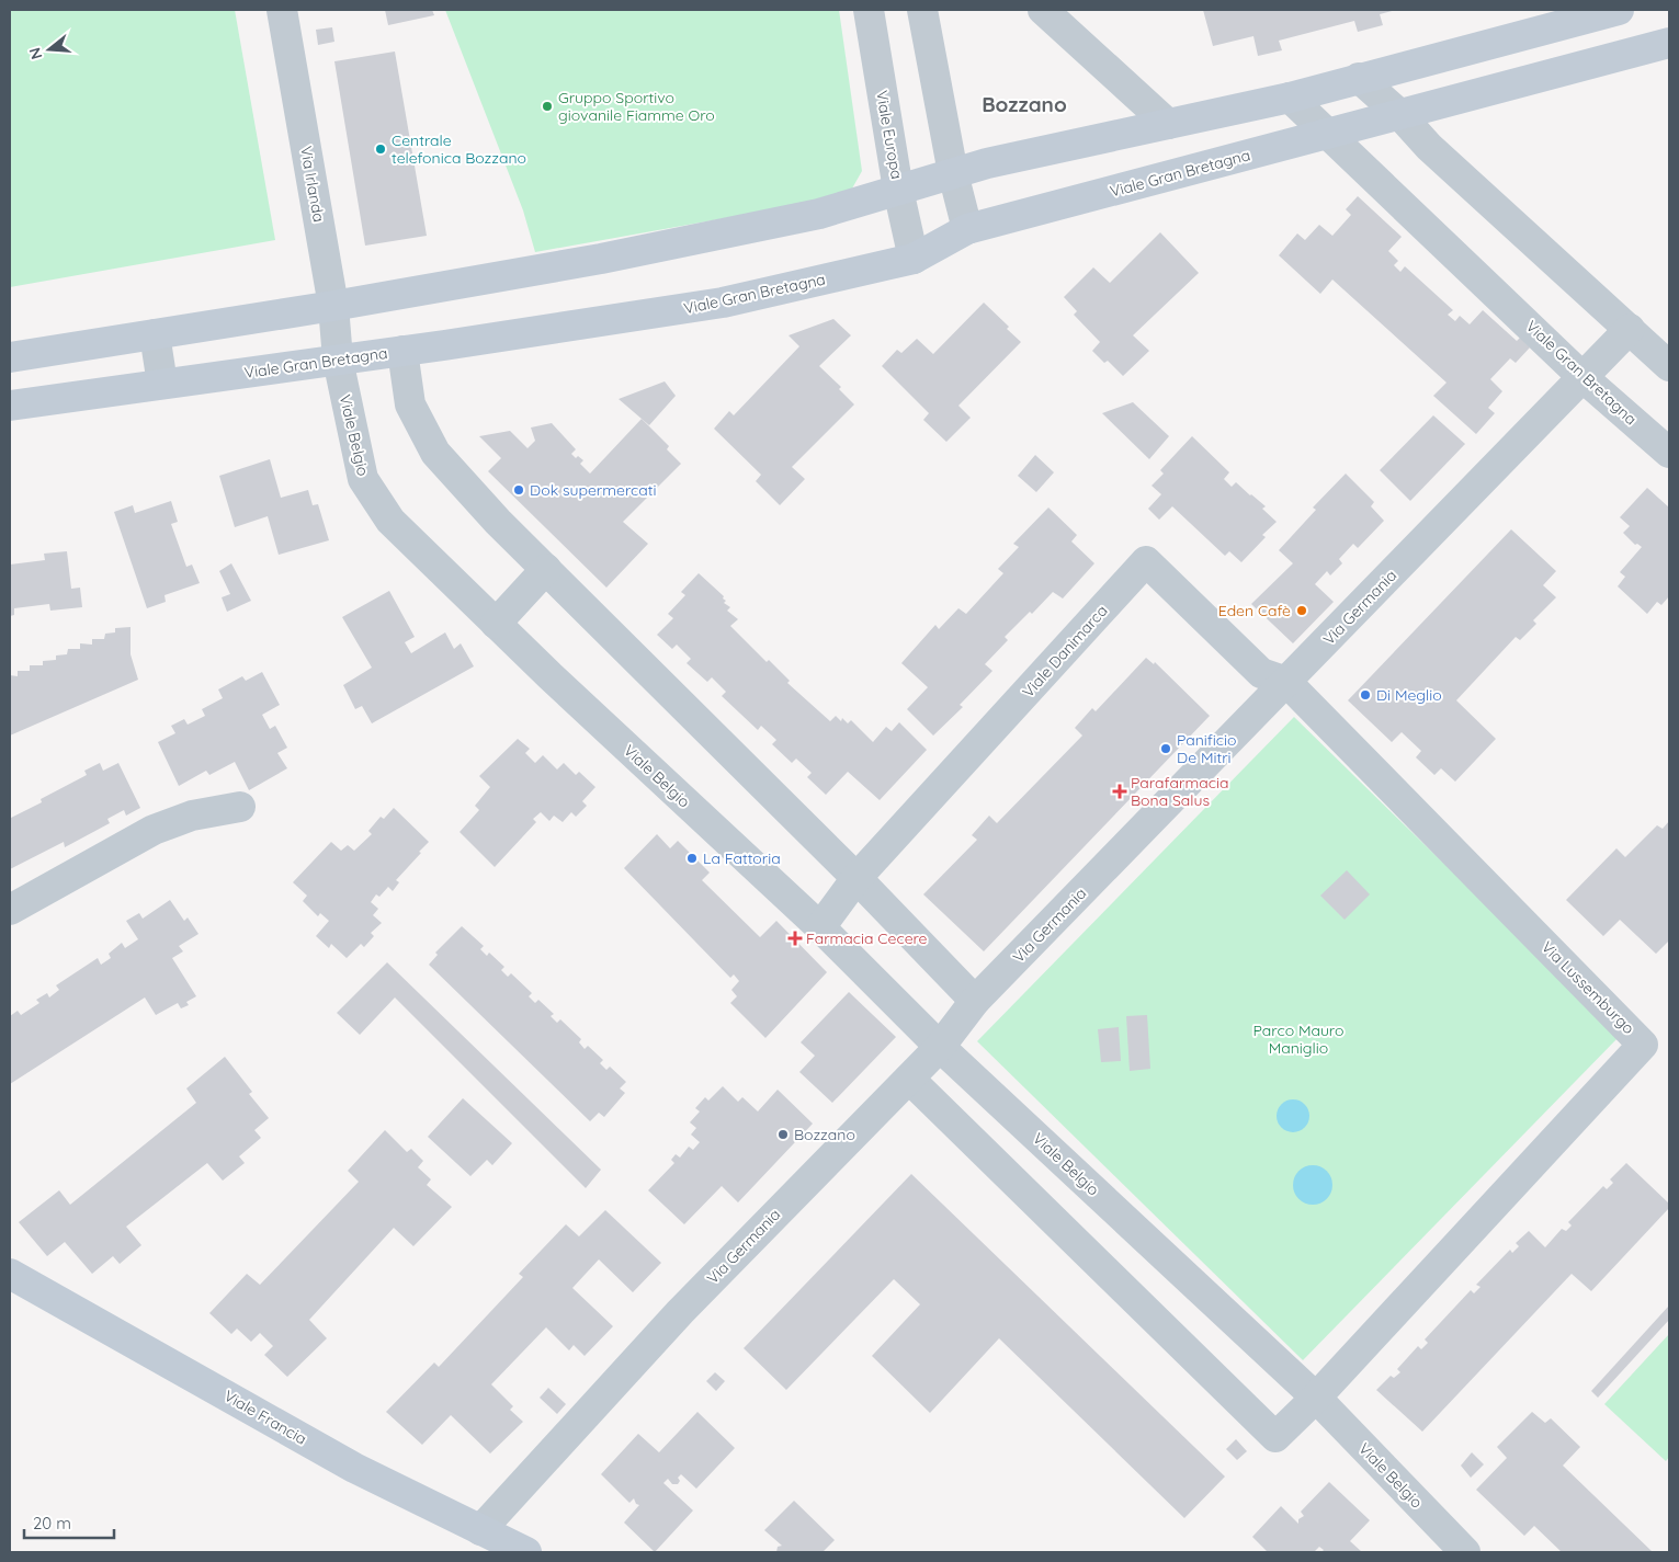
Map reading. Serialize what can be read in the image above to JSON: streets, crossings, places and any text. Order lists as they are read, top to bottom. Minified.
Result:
{"streets":{"street":["Viale Europa","Viale Gran Bretagna","Via Irlanda","Viale Belgio","Via Germania","Viale Danimarca","Via Lussemburgo","Viale Francia"]},"crossings":[["Viale Europa","Viale Gran Bretagna"],["Viale Gran Bretagna","Via Irlanda"],["Viale Gran Bretagna","Viale Belgio"],["Viale Gran Bretagna","Via Germania"],["Via Irlanda","Viale Belgio"],["Viale Belgio","Via Germania"],["Viale Belgio","Via Lussemburgo"],["Via Germania","Viale Danimarca"],["Via Germania","Via Lussemburgo"],["Via Germania","Viale Francia"],["Viale Danimarca","Via Lussemburgo"]],"districts":["Bozzano"],"parks":["Parco Mauro Maniglio"],"places":{"other":["Gruppo Sportivo giovanile Fiamme Oro","Centrale telefonica Bozzano","Dok supermercati","Eden Cafè","Di Meglio","Panificio De Mitri","La Fattoria","Bozzano"],"health":["Parafarmacia Bona Salus","Farmacia Cecere"]},"scale_bar":"20 m","north":"left"}
